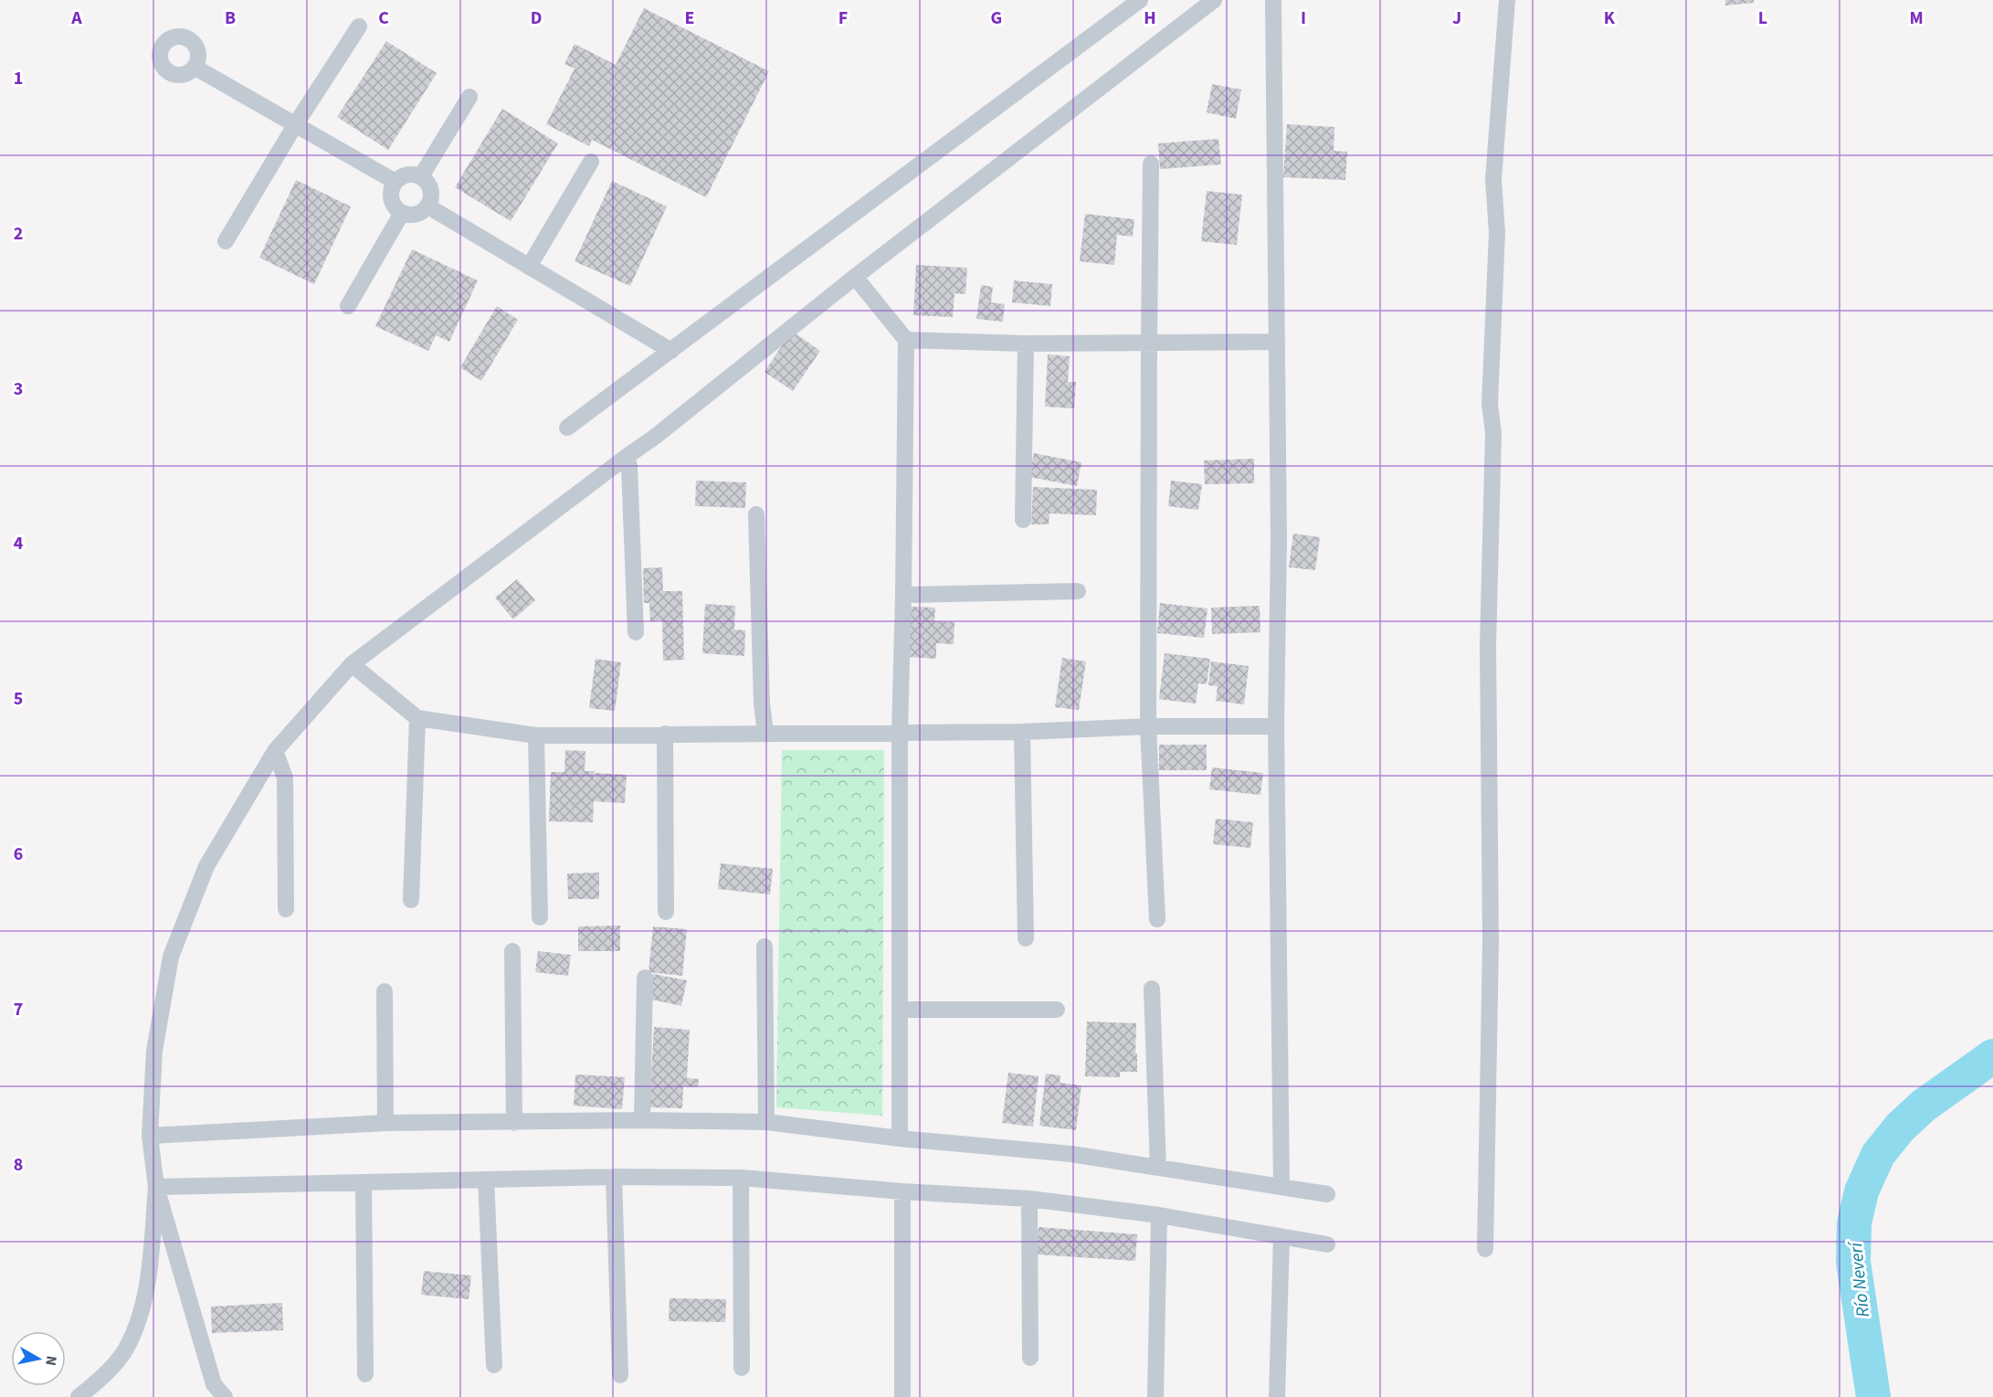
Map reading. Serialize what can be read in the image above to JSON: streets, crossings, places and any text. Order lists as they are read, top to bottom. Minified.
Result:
{"water":["Río Neverí"],"north":"right","grid":{"columns":["A","B","C","D","E","F","G","H","I","J","K","L","M"],"rows":["1","2","3","4","5","6","7","8"]}}
